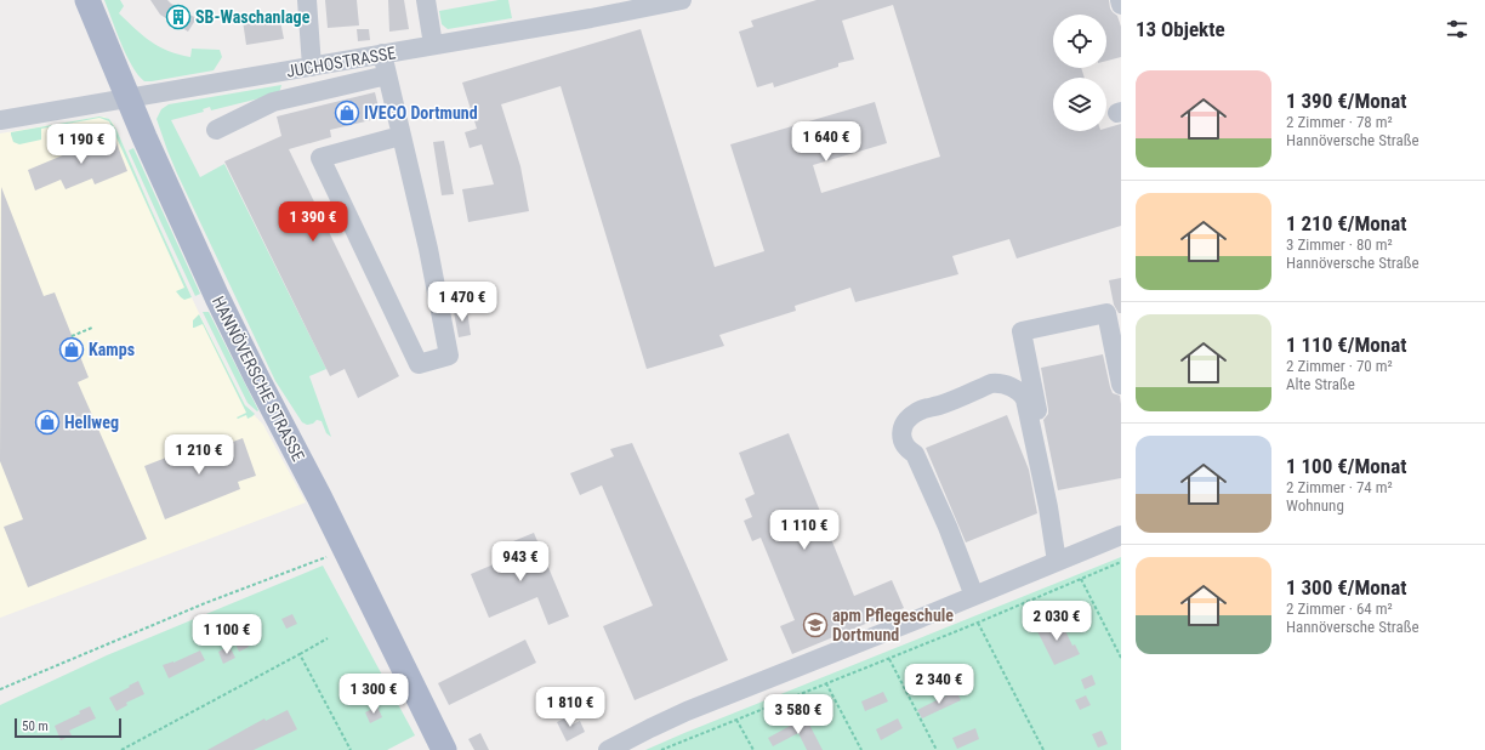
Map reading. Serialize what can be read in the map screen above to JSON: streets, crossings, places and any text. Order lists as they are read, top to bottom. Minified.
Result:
{"streets":{"main road":["HANNÖVERSCHE STRASSE"],"street":["JUCHOSTRASSE"]},"crossings":[["JUCHOSTRASSE","HANNÖVERSCHE STRASSE"]],"places":{"building":["SB-Waschanlage"],"shop":["IVECO Dortmund","Kamps","Hellweg"],"school or university":["apm Pflegeschule Dortmund"]},"scale_bar":"50 m","page":{"heading":"13 Objekte","list":[{"name":"1 390 €/Monat","note":"2 Zimmer · 78 m² · Hannöversche Straße"},{"name":"1 210 €/Monat","note":"3 Zimmer · 80 m² · Hannöversche Straße"},{"name":"1 110 €/Monat","note":"2 Zimmer · 70 m² · Alte Straße"},{"name":"1 100 €/Monat","note":"2 Zimmer · 74 m² · Wohnung"},{"name":"1 300 €/Monat","note":"2 Zimmer · 64 m² · Hannöversche Straße"}],"price":["1 640 €","1 190 €","1 390 €","1 470 €","1 210 €","1 110 €","943 €","2 030 €","1 100 €","2 340 €","1 300 €","1 810 €","3 580 €"],"scale":"50 m"}}
